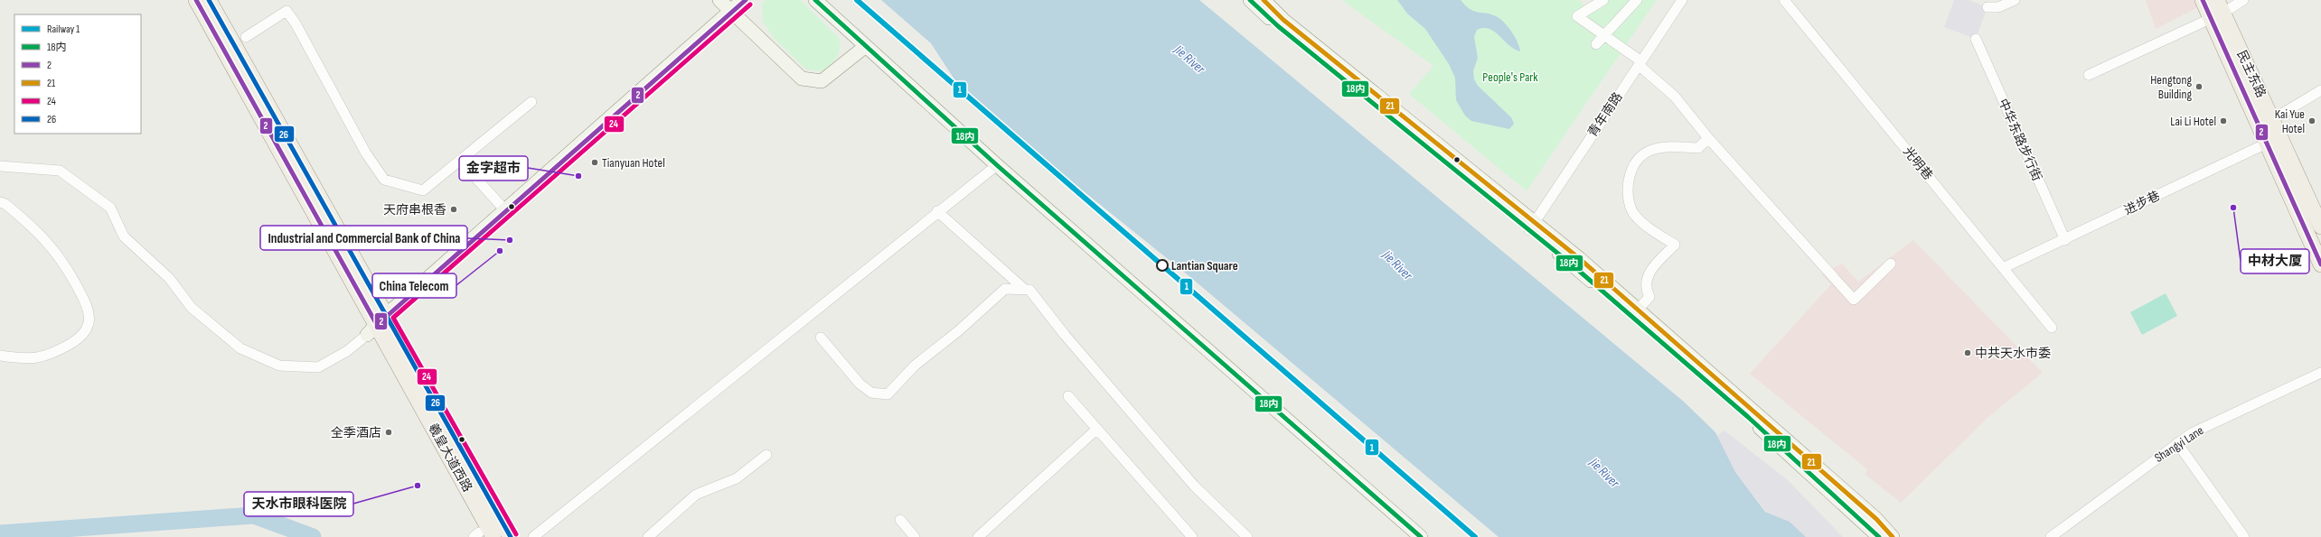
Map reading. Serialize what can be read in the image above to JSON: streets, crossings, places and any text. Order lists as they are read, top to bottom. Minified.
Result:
{"streets":{"main road":["民主东路","羲皇大道西路"],"street":["青年南路","中华东路步行街","光明巷","进步巷","Shangyi Lane"]},"crossings":[["民主东路","进步巷"],["中华东路步行街","进步巷"],["光明巷","进步巷"]],"water":["Jie River"],"parks":["People's Park"],"places":["Hengtong Building","Lai Li Hotel","Kai Yue Hotel","Tianyuan Hotel","金字超市","中材大厦","天府串根香","Industrial and Commercial Bank of China","China Telecom","Lantian Square","中共天水市委","全季酒店","天水市眼科医院"],"lines":["rail line 1","transit line 18内","transit line 2","transit line 21","transit line 26","transit line 24"],"legend":["Railway 1","18内","2","21","24","26"]}
